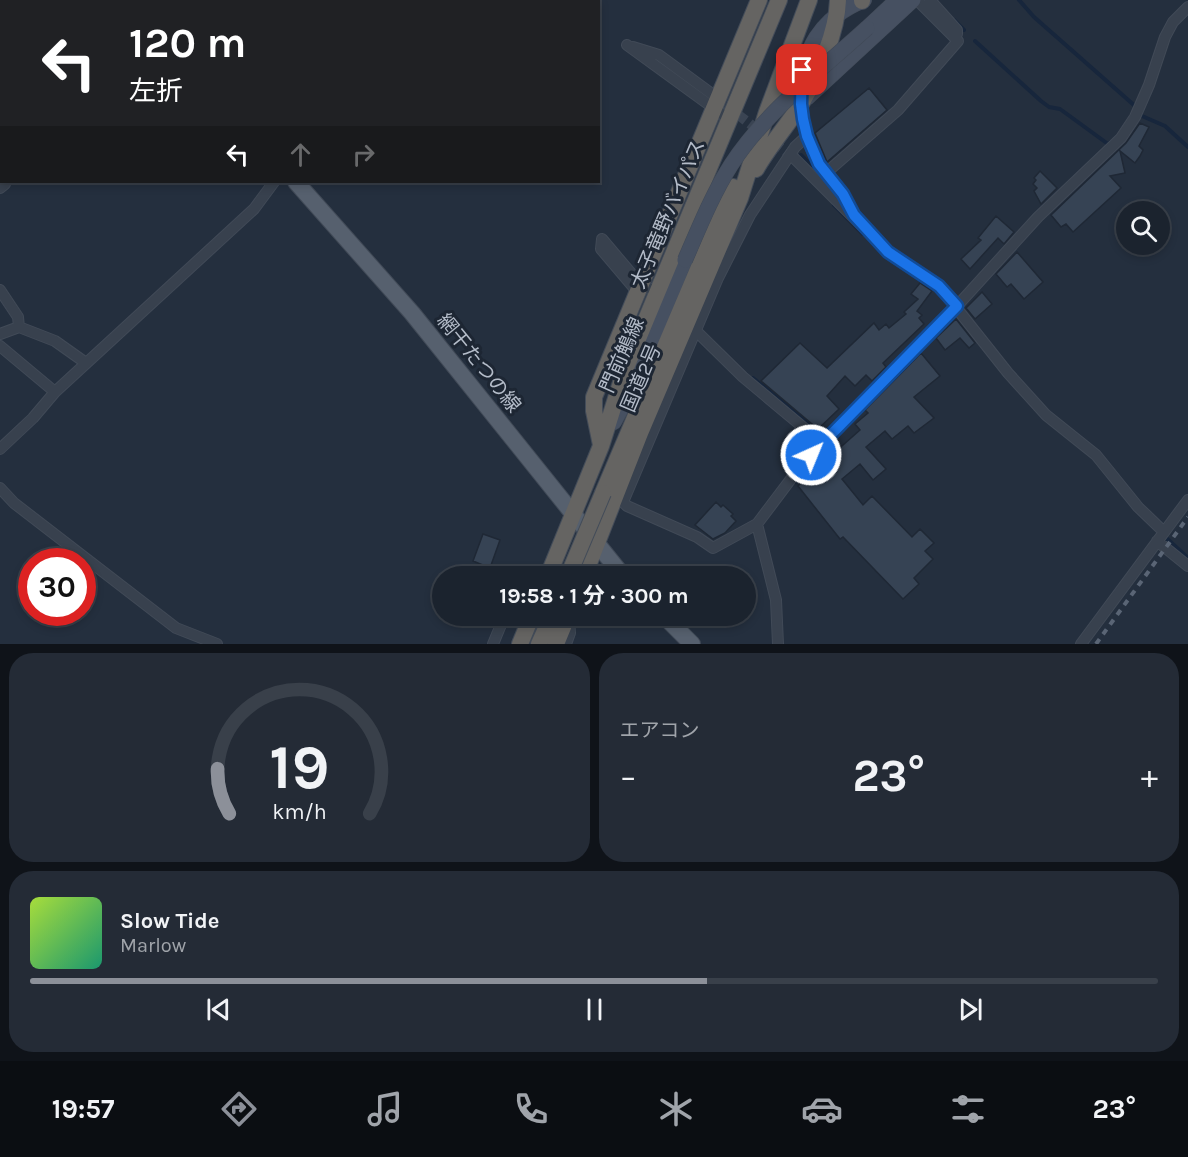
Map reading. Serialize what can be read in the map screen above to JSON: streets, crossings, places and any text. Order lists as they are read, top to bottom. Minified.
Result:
{"streets":{"highway":["太子竜野バイパス","国道2号"],"main road":["門前鵤線","網干たつの線"]},"crossings":[["太子竜野バイパス","門前鵤線"],["網干たつの線","国道2号"]],"page":{"turn":["120 m","左折"],"limit":"30","trip":"19:58 · 1 分 · 300 m","tile":"エアコン","heat":["−","23°","+"],"song":["Slow Tide","Marlow"],"tabs":["19:57","23°"],"gauge":["19","km/h"]}}
